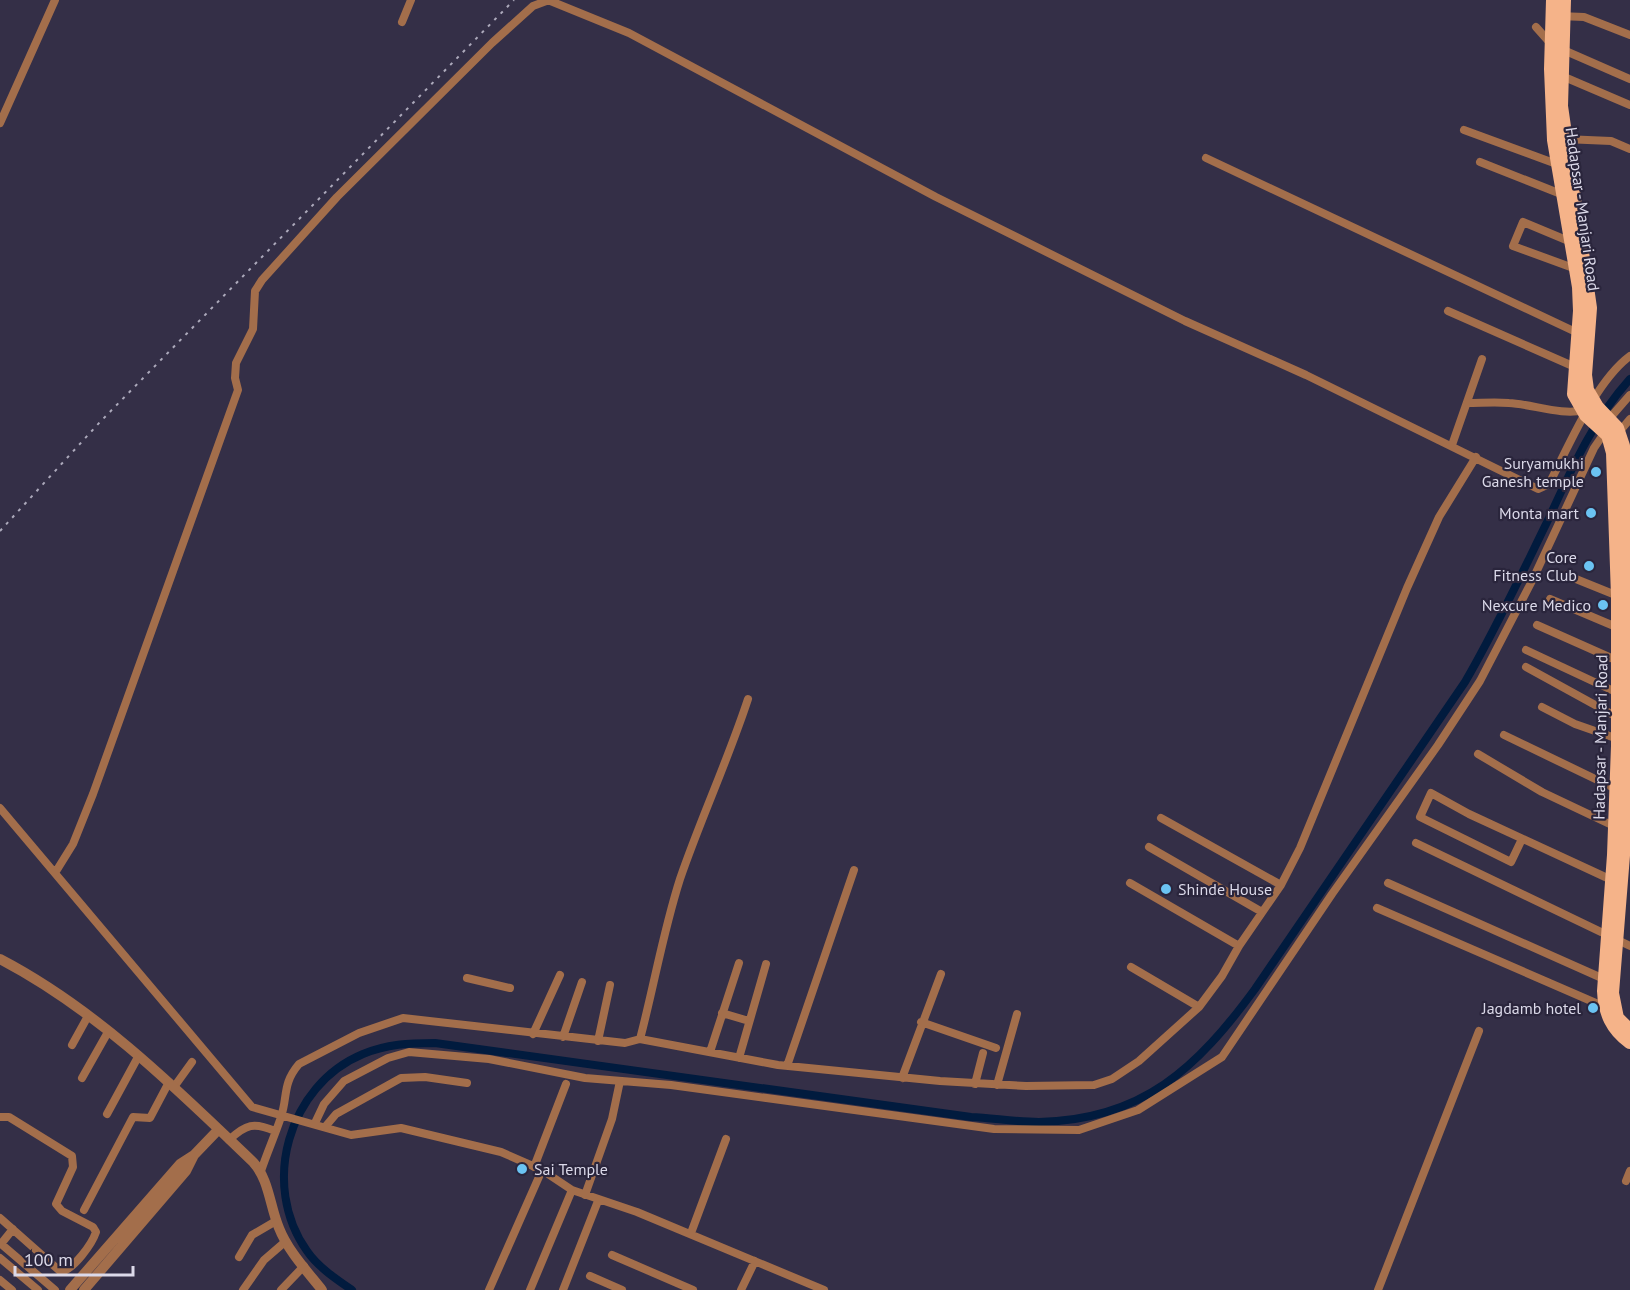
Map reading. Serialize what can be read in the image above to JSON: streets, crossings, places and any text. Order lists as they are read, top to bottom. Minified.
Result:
{"streets":{"main road":["Hadapsar - Manjari Road"]},"places":["Suryamukhi Ganesh temple","Monta mart","Core Fitness Club","Nexcure Medico","Shinde House","Jagdamb hotel","Sai Temple"],"scale_bar":"100 m"}
